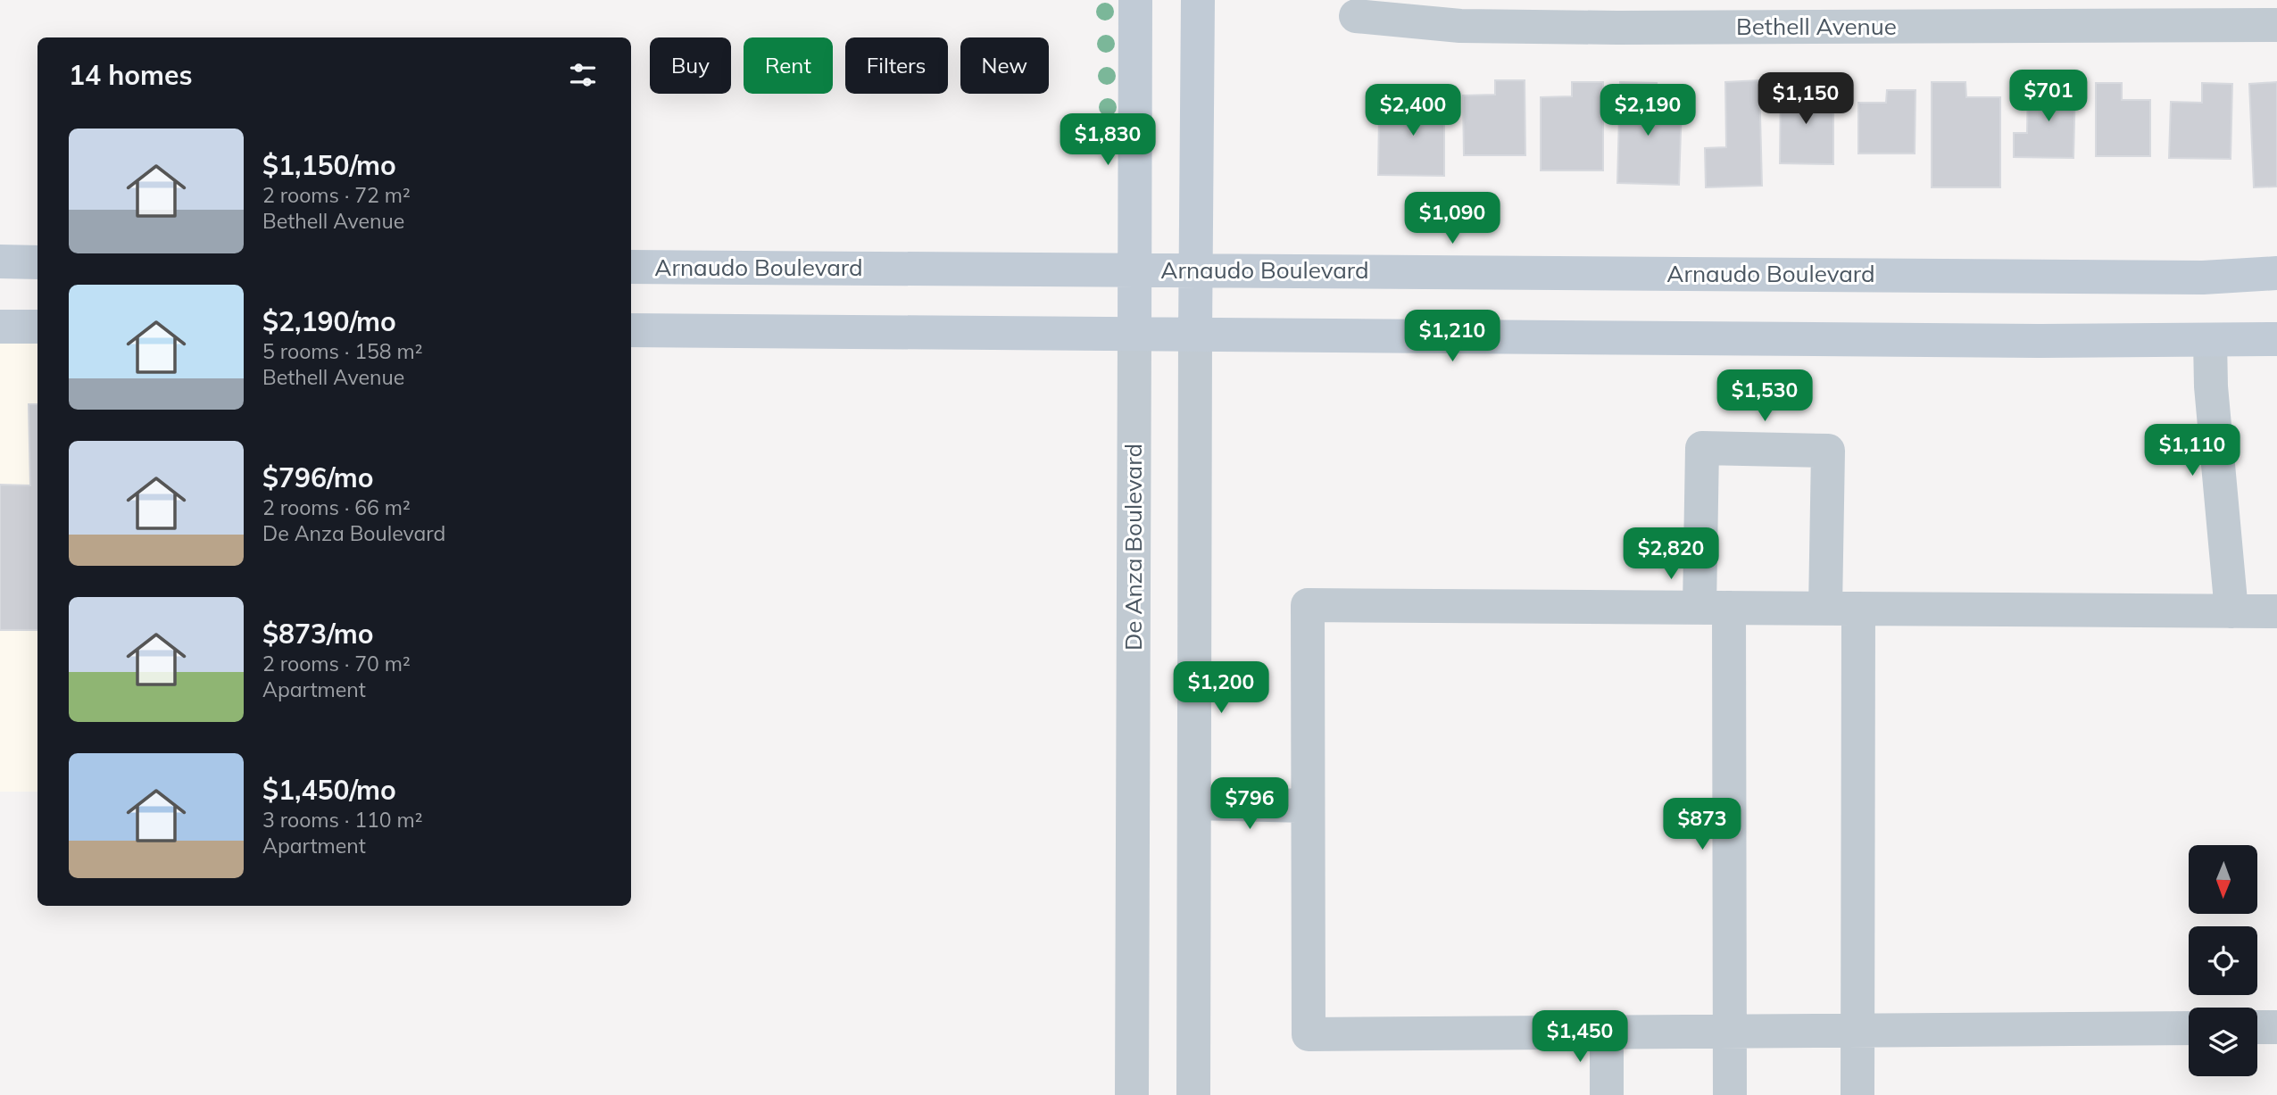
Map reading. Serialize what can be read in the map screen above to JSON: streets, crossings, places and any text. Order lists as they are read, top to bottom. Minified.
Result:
{"streets":{"street":["Bethell Avenue","Arnaudo Boulevard","De Anza Boulevard"]},"crossings":[["Arnaudo Boulevard","De Anza Boulevard"]],"north":"bottom","page":{"chip":["Buy","Rent","Filters","New"],"heading":"14 homes","price":["$701","$1,150","$2,400","$2,190","$1,830","$1,090","$1,210","$1,530","$1,110","$2,820","$1,200","$796","$873","$1,450"],"list":[{"name":"$1,150/mo","note":"2 rooms · 72 m² · Bethell Avenue"},{"name":"$2,190/mo","note":"5 rooms · 158 m² · Bethell Avenue"},{"name":"$796/mo","note":"2 rooms · 66 m² · De Anza Boulevard"},{"name":"$873/mo","note":"2 rooms · 70 m² · Apartment"},{"name":"$1,450/mo","note":"3 rooms · 110 m² · Apartment"}]}}
